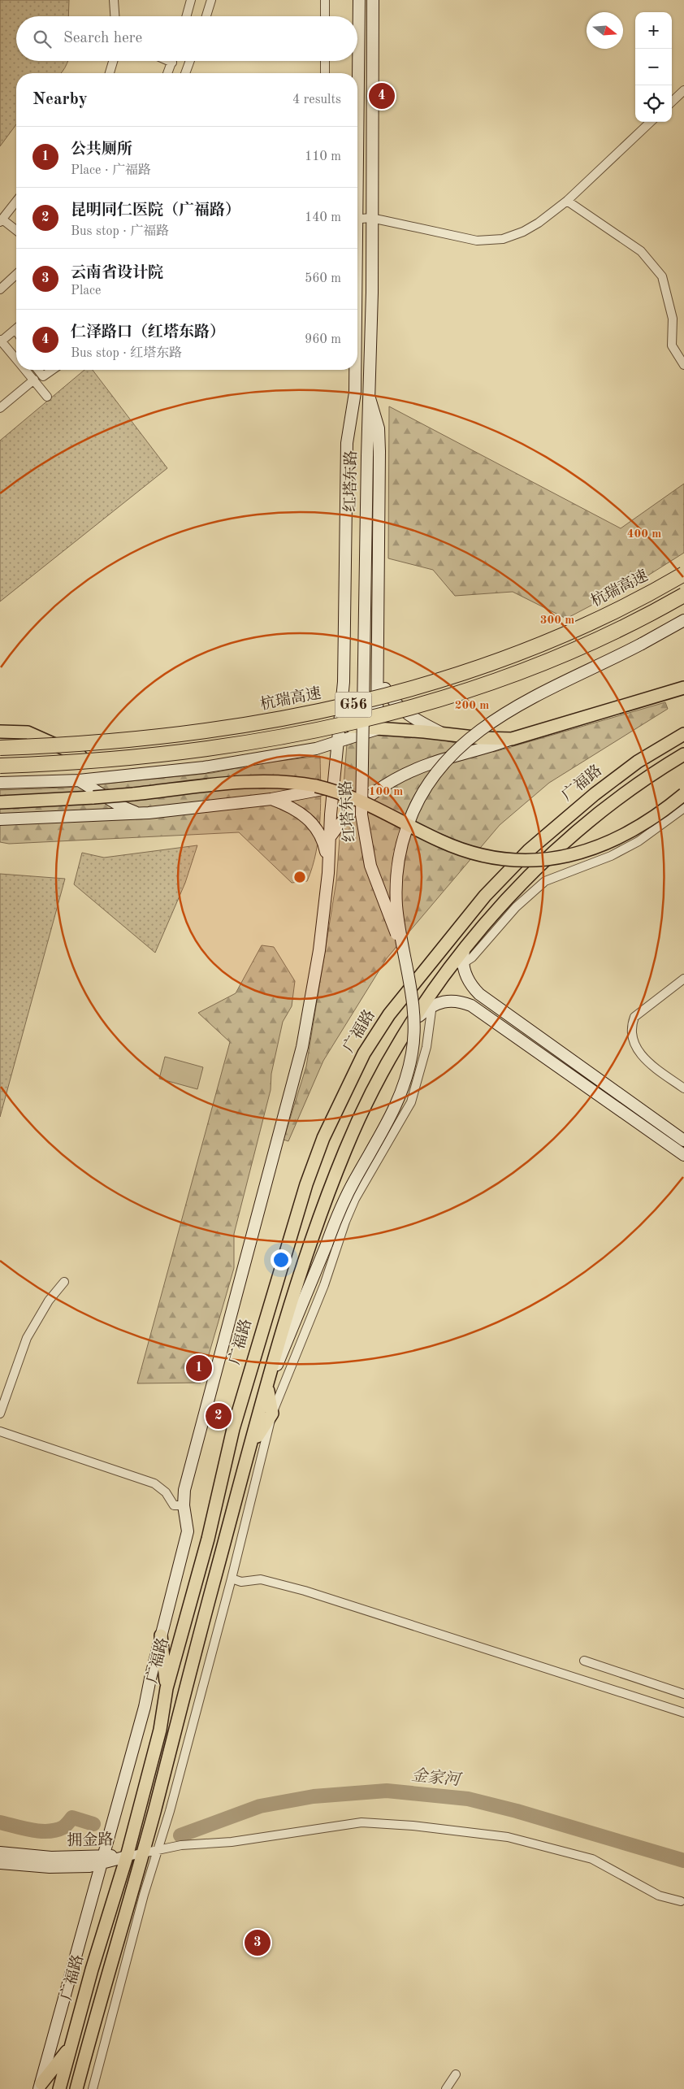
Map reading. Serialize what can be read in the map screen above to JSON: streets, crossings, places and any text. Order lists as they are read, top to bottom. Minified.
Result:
{"streets":{"highway":["杭瑞高速","G56"],"main road":["红塔东路","广福路","拥金路"]},"crossings":[["广福路","拥金路"]],"water":["金家河"],"north":"right","page":{"map_buttons":["+","−"],"search":"Search here","heading":["Nearby","4 results"],"pins":["4","1","2","3"],"list":[{"mark":"1","name":"公共厕所","note":"Place · 广福路","value":"110 m"},{"mark":"2","name":"昆明同仁医院（广福路）","note":"Bus stop · 广福路","value":"140 m"},{"mark":"3","name":"云南省设计院","note":"Place","value":"560 m"},{"mark":"4","name":"仁泽路口（红塔东路）","note":"Bus stop · 红塔东路","value":"960 m"}]},"rings":["400 m","300 m","200 m","100 m"]}
